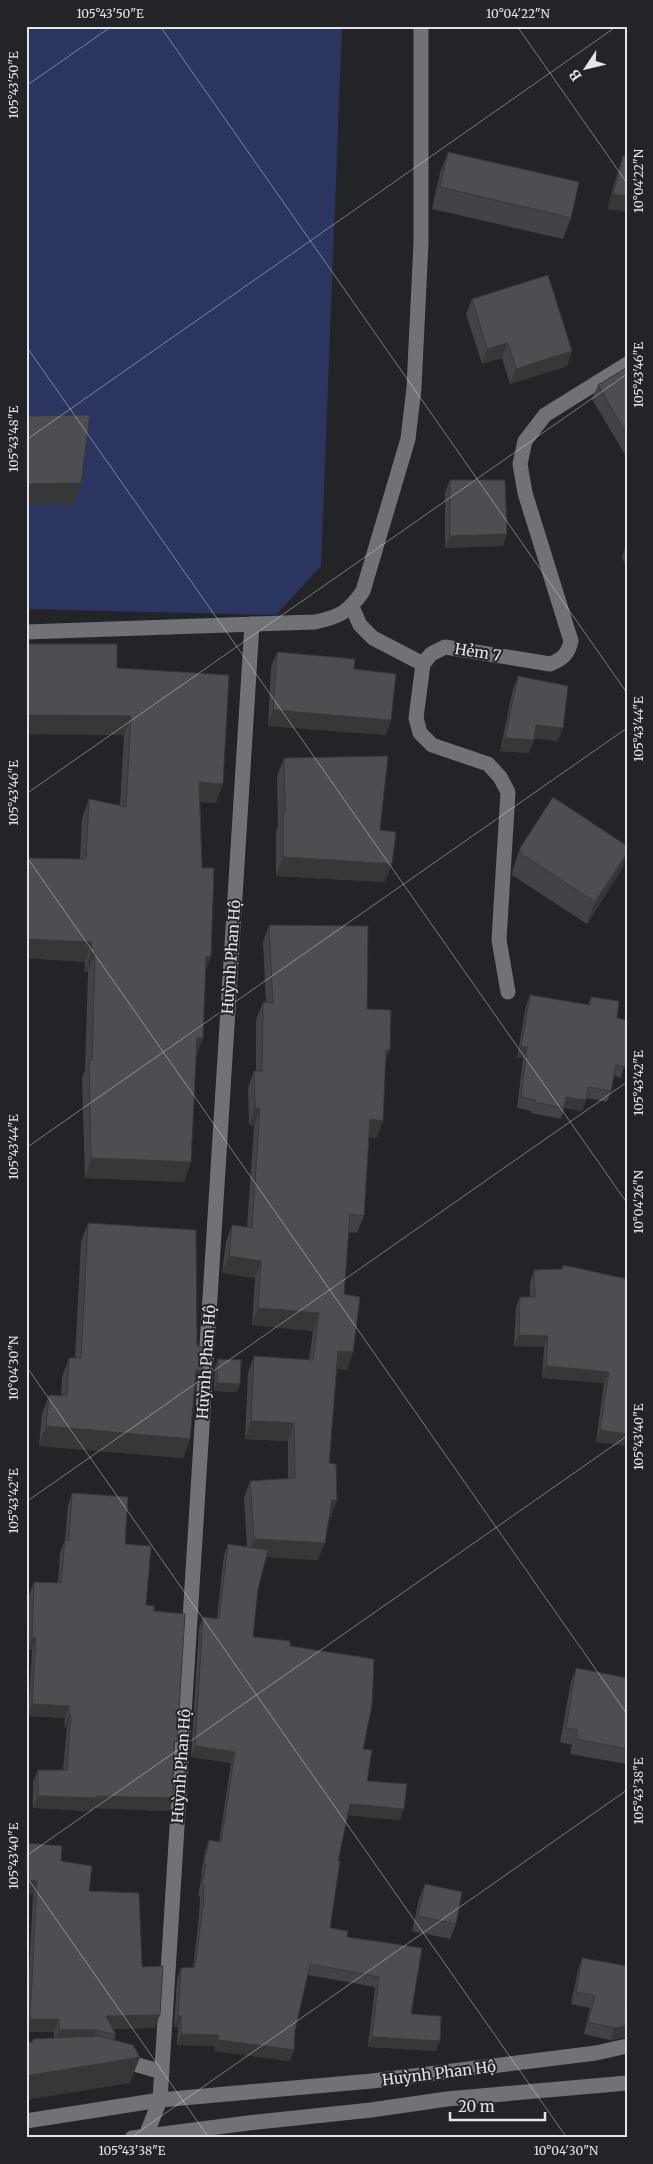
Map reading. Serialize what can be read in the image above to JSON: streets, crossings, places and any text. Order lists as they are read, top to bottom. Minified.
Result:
{"streets":{"street":["Hẻm 7","Huỳnh Phan Hộ"]},"scale_bar":"20 m","north":"bottom left","coordinates":["105°43'50\"E","10°04'22\"N","105°43'46\"E","105°43'48\"E","105°43'44\"E","105°43'42\"E","10°04'26\"N","10°04'30\"N","105°43'40\"E","105°43'38\"E"]}
